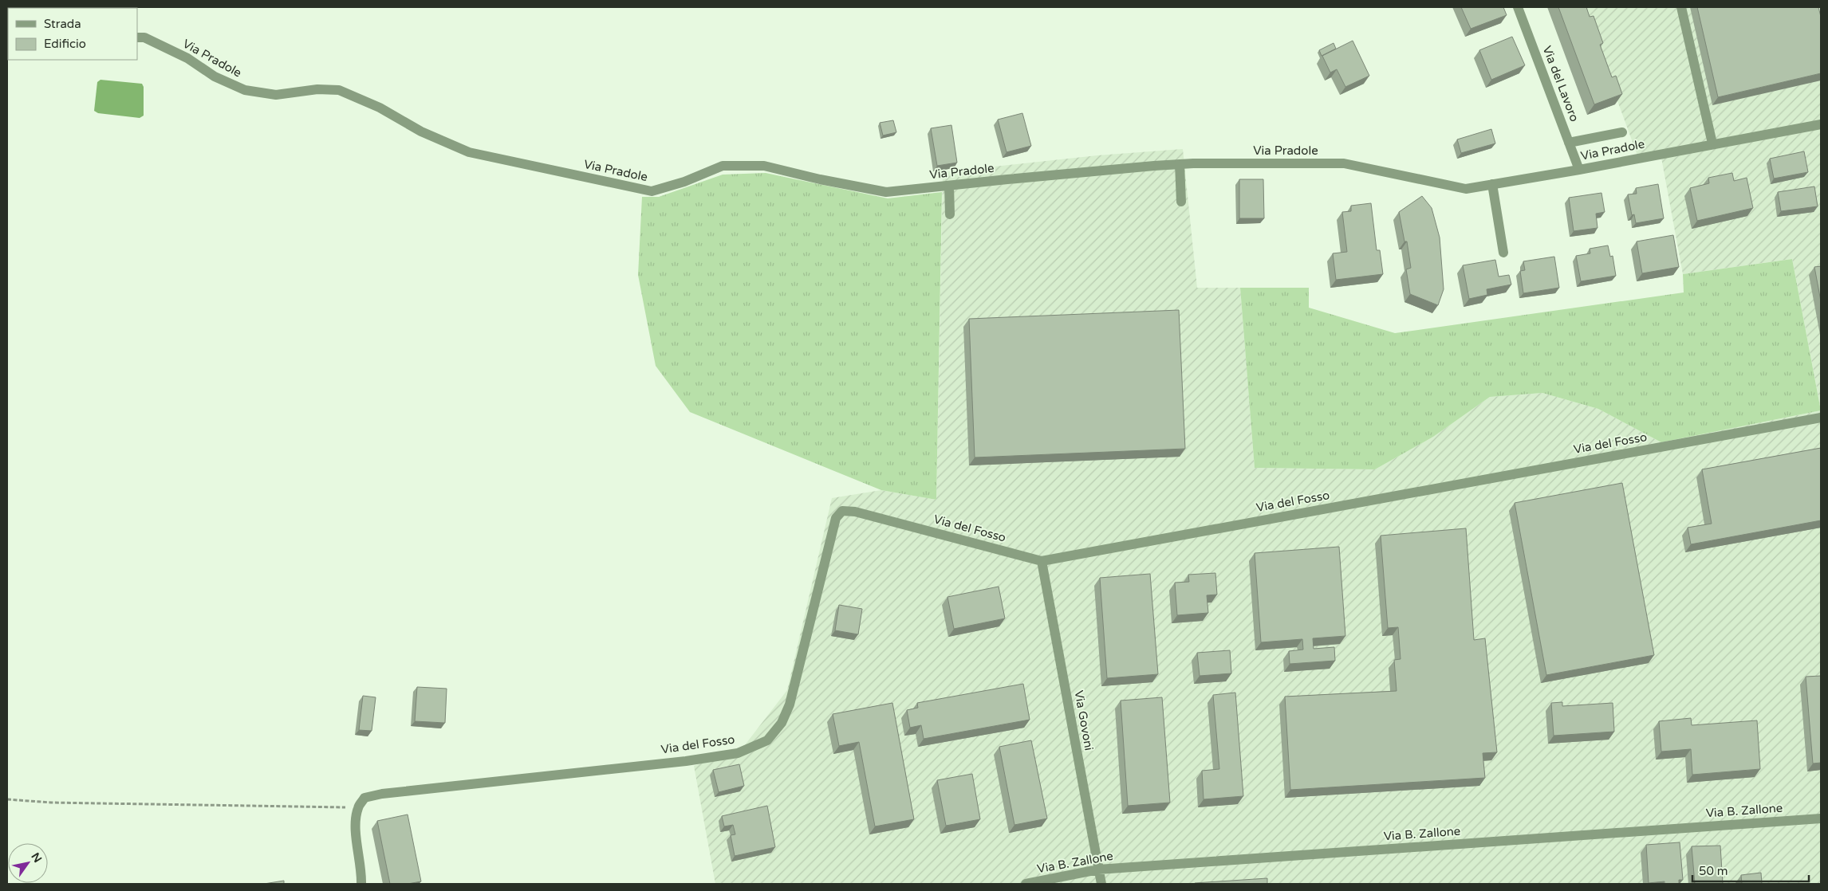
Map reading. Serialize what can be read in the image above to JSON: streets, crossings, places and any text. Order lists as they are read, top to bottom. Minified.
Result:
{"streets":{"street":["Via Pradole","Via del Lavoro","Via del Fosso","Via Govoni","Via B. Zallone"]},"crossings":[["Via Pradole","Via del Lavoro"],["Via del Fosso","Via Govoni"],["Via Govoni","Via B. Zallone"]],"legend":["Strada","Edificio"],"scale_bar":"50 m","north":"top right"}
